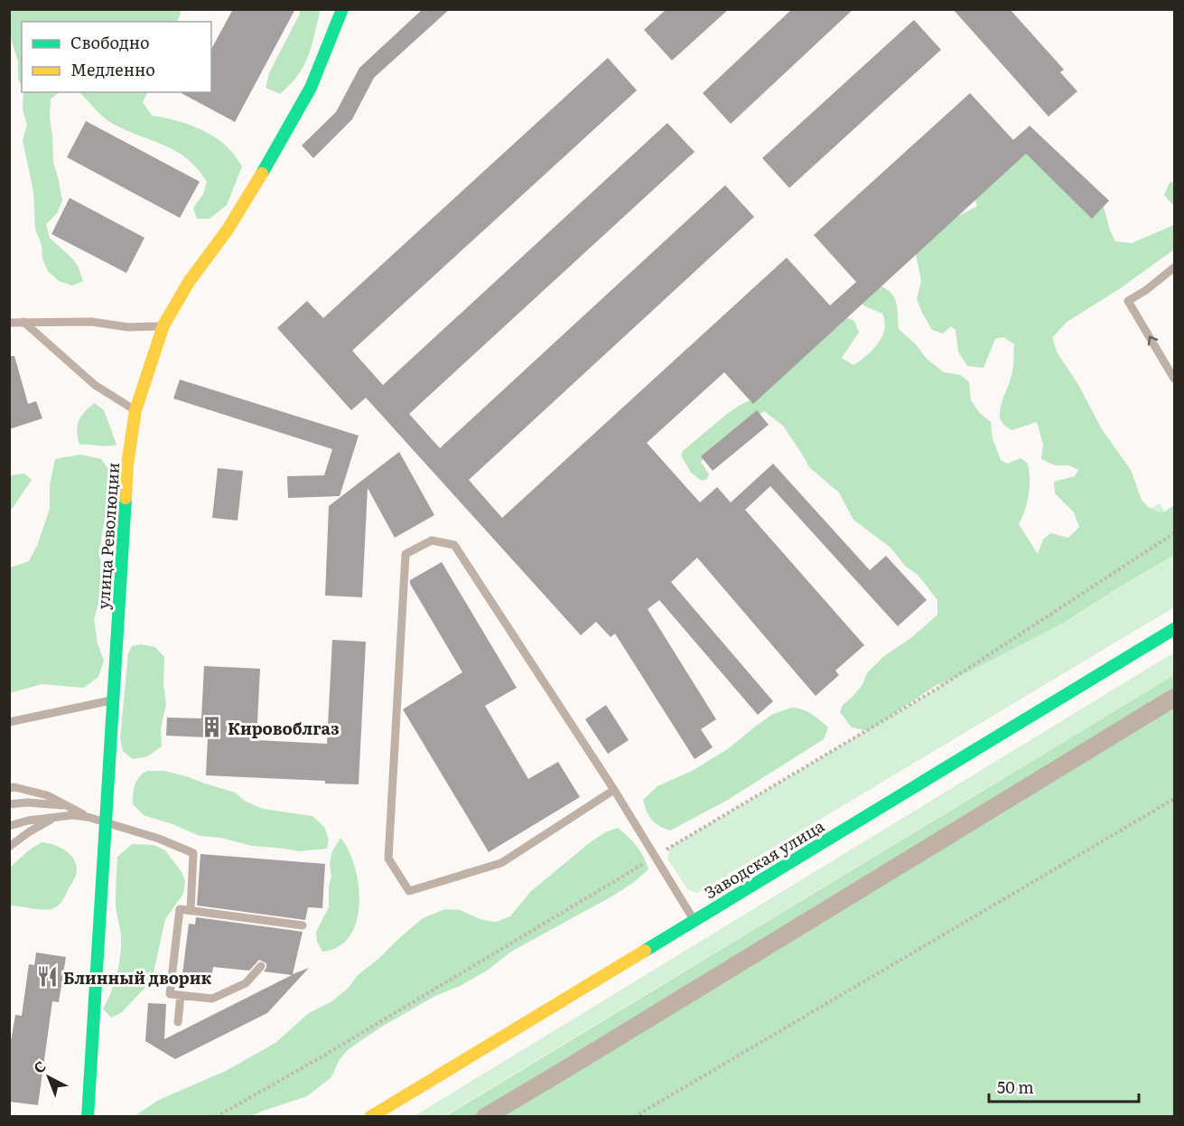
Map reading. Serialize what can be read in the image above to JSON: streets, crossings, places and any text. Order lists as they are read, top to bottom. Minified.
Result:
{"streets":{"street":["улица Революции","Заводская улица"]},"places":{"building":["Кировоблгаз"],"restaurant":["Блинный дворик"]},"legend":["Свободно","Медленно"],"scale_bar":"50 m","north":"top left"}
